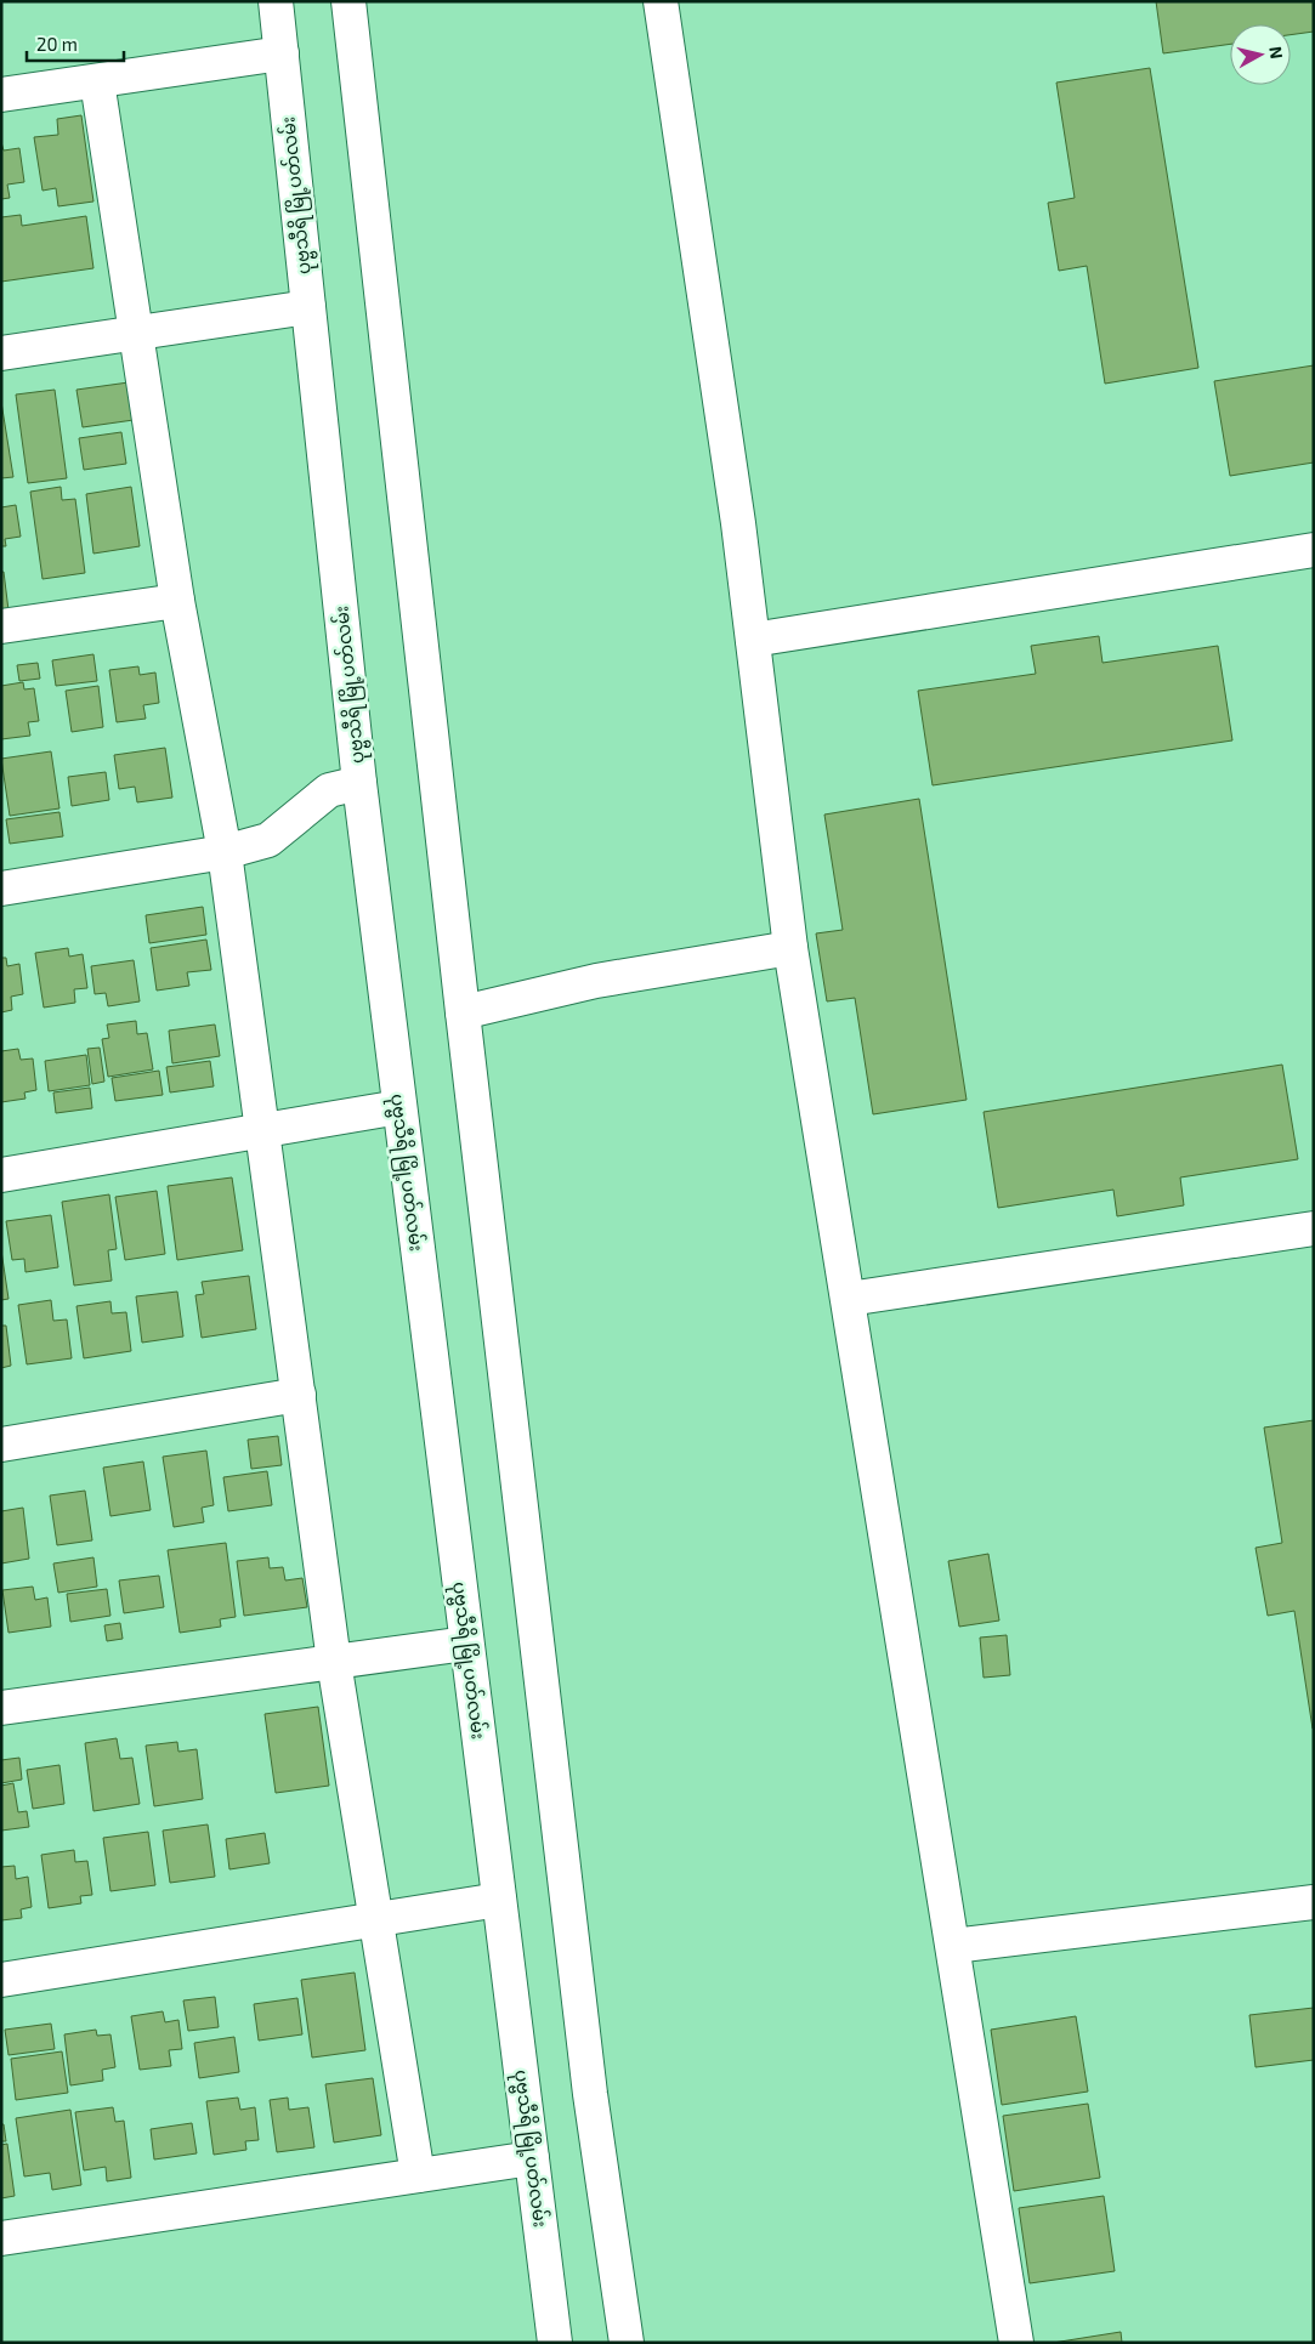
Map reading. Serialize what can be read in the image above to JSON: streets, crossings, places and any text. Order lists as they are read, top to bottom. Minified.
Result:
{"streets":{"street":["ပုဗ္ဗသီရိ မြို့ပတ်လမ်း"]},"scale_bar":"20 m","north":"right"}
